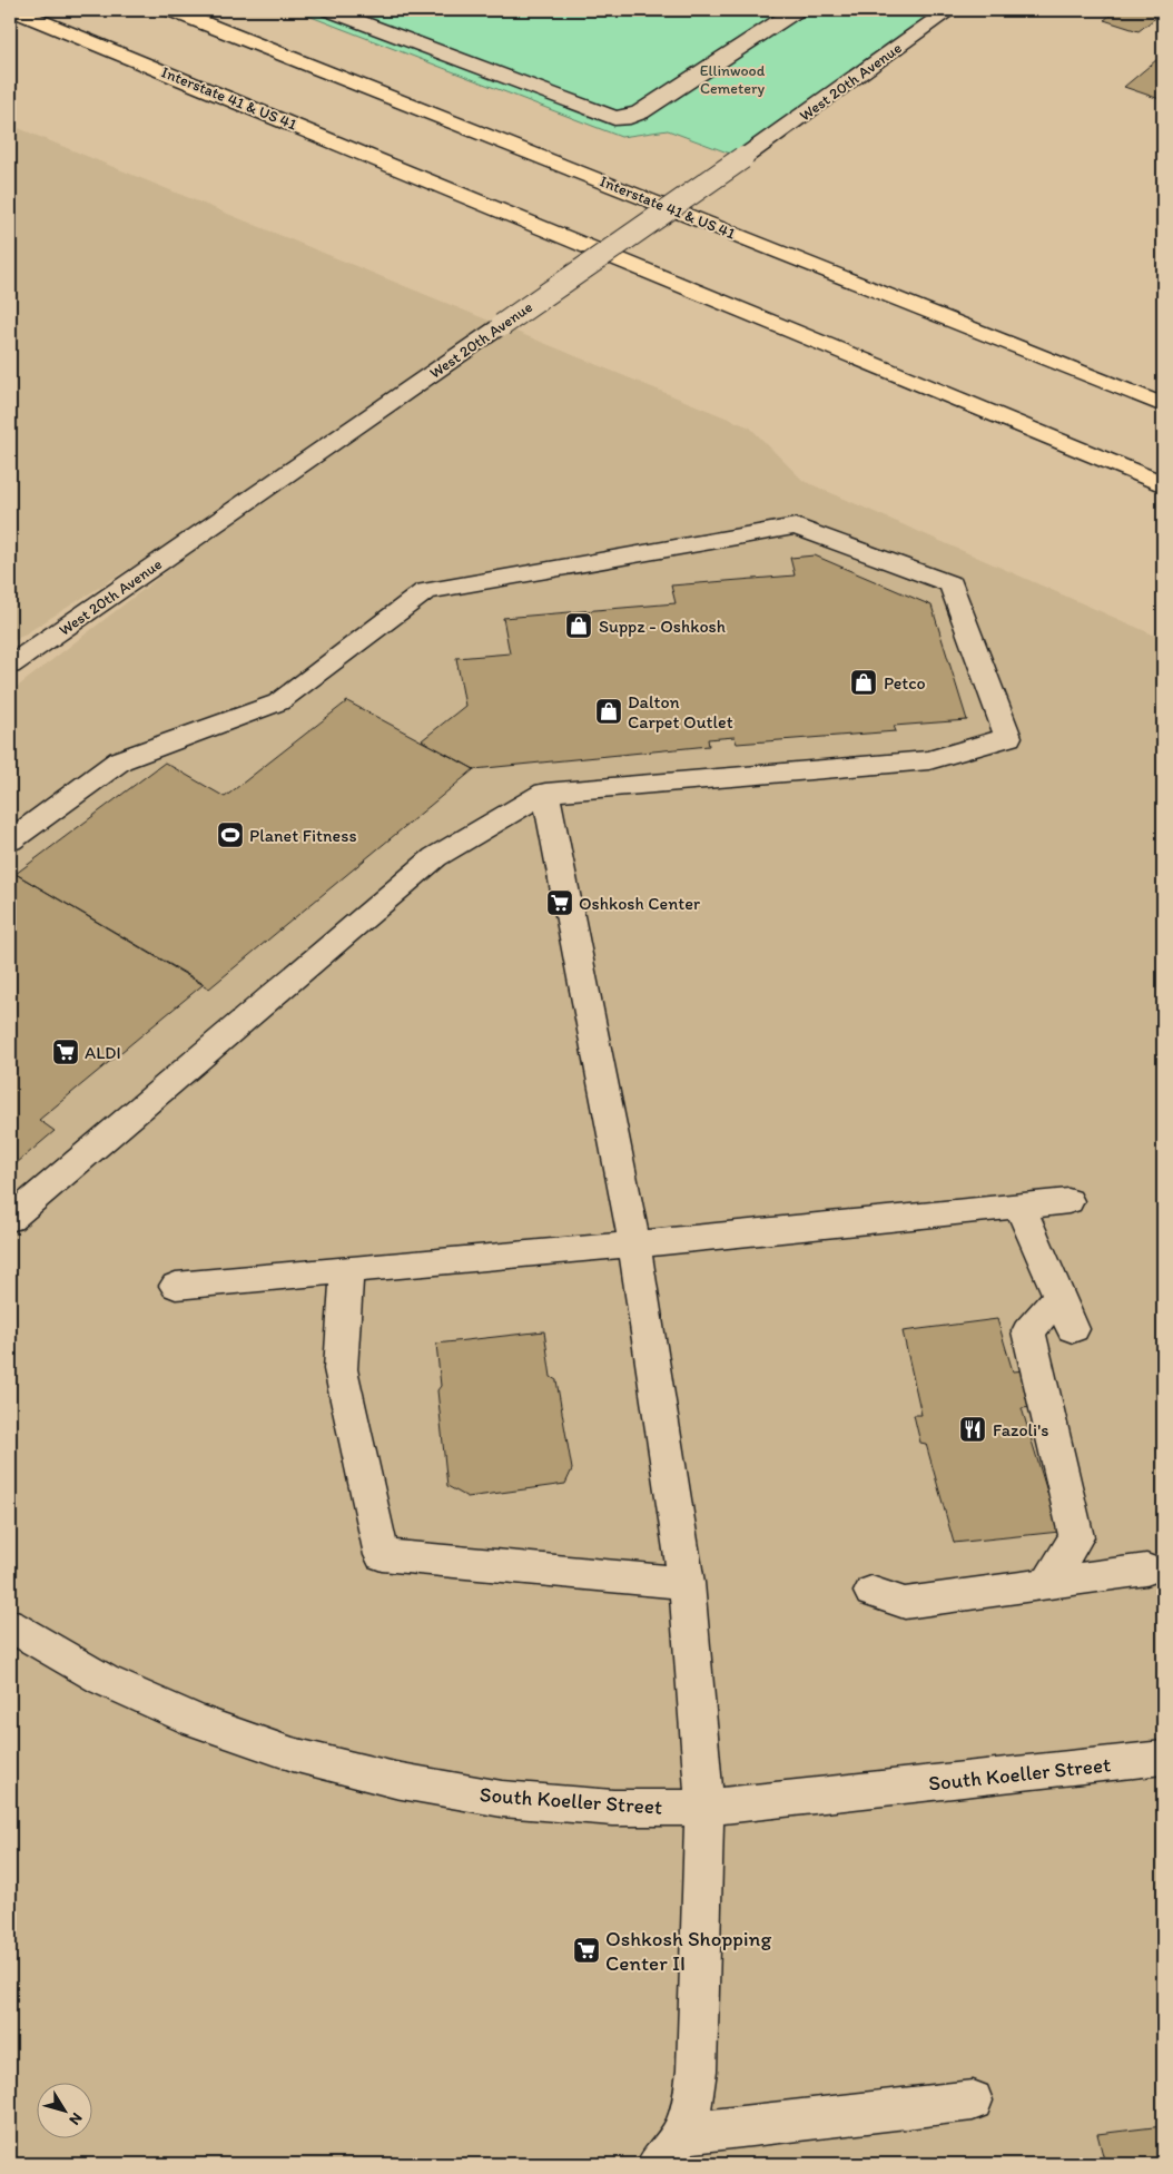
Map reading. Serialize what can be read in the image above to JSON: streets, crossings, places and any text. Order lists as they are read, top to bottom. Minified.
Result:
{"streets":{"highway":["Interstate 41 & US 41"],"street":["West 20th Avenue","South Koeller Street"]},"parks":["Ellinwood Cemetery"],"places":{"shop":["Suppz - Oshkosh","Petco","Dalton Carpet Outlet"],"sports":["Planet Fitness"],"supermarket":["Oshkosh Center","ALDI","Oshkosh Shopping Center II"],"restaurant":["Fazoli's"]},"north":"bottom right"}
